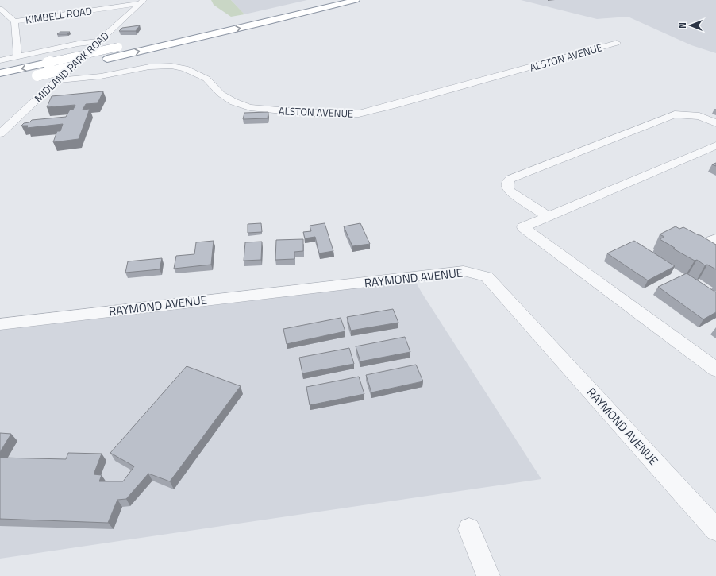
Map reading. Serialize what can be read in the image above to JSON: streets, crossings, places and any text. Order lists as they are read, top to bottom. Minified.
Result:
{"streets":{"street":["KIMBELL ROAD","ALSTON AVENUE","MIDLAND PARK ROAD","RAYMOND AVENUE"]},"crossings":[["KIMBELL ROAD","MIDLAND PARK ROAD"],["ALSTON AVENUE","MIDLAND PARK ROAD"]],"north":"left"}
